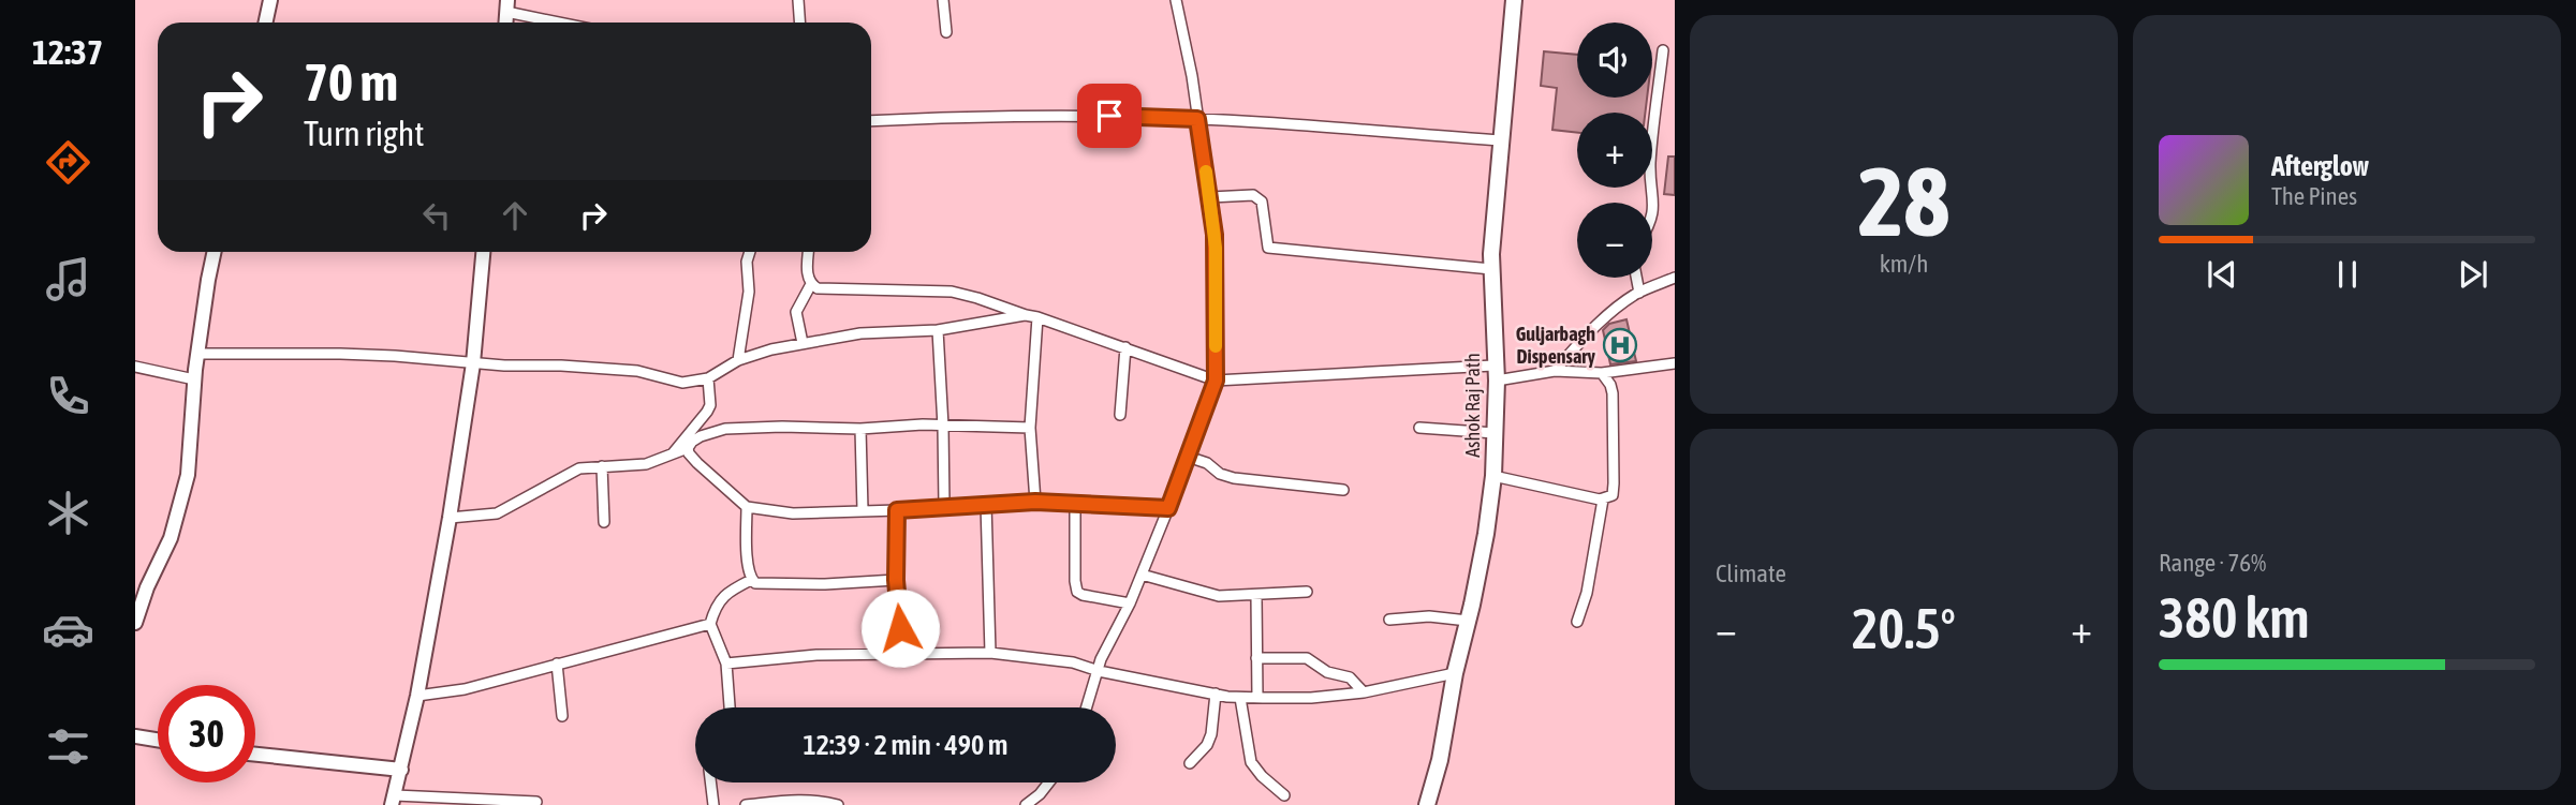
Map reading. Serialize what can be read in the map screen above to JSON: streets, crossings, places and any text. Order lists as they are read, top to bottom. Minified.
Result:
{"streets":{"main road":["Ashok Raj Path"]},"places":{"hospital":["Guljarbagh Dispensary"]},"page":{"tabs":"12:37","tile":[["28","km/h"],"Climate",["Range · 76%","380 km"]],"map_buttons":["+","−"],"turn":["70 m","Turn right"],"song":["Afterglow","The Pines"],"heat":["−","20.5°","+"],"limit":"30","trip":"12:39 · 2 min · 490 m"}}
